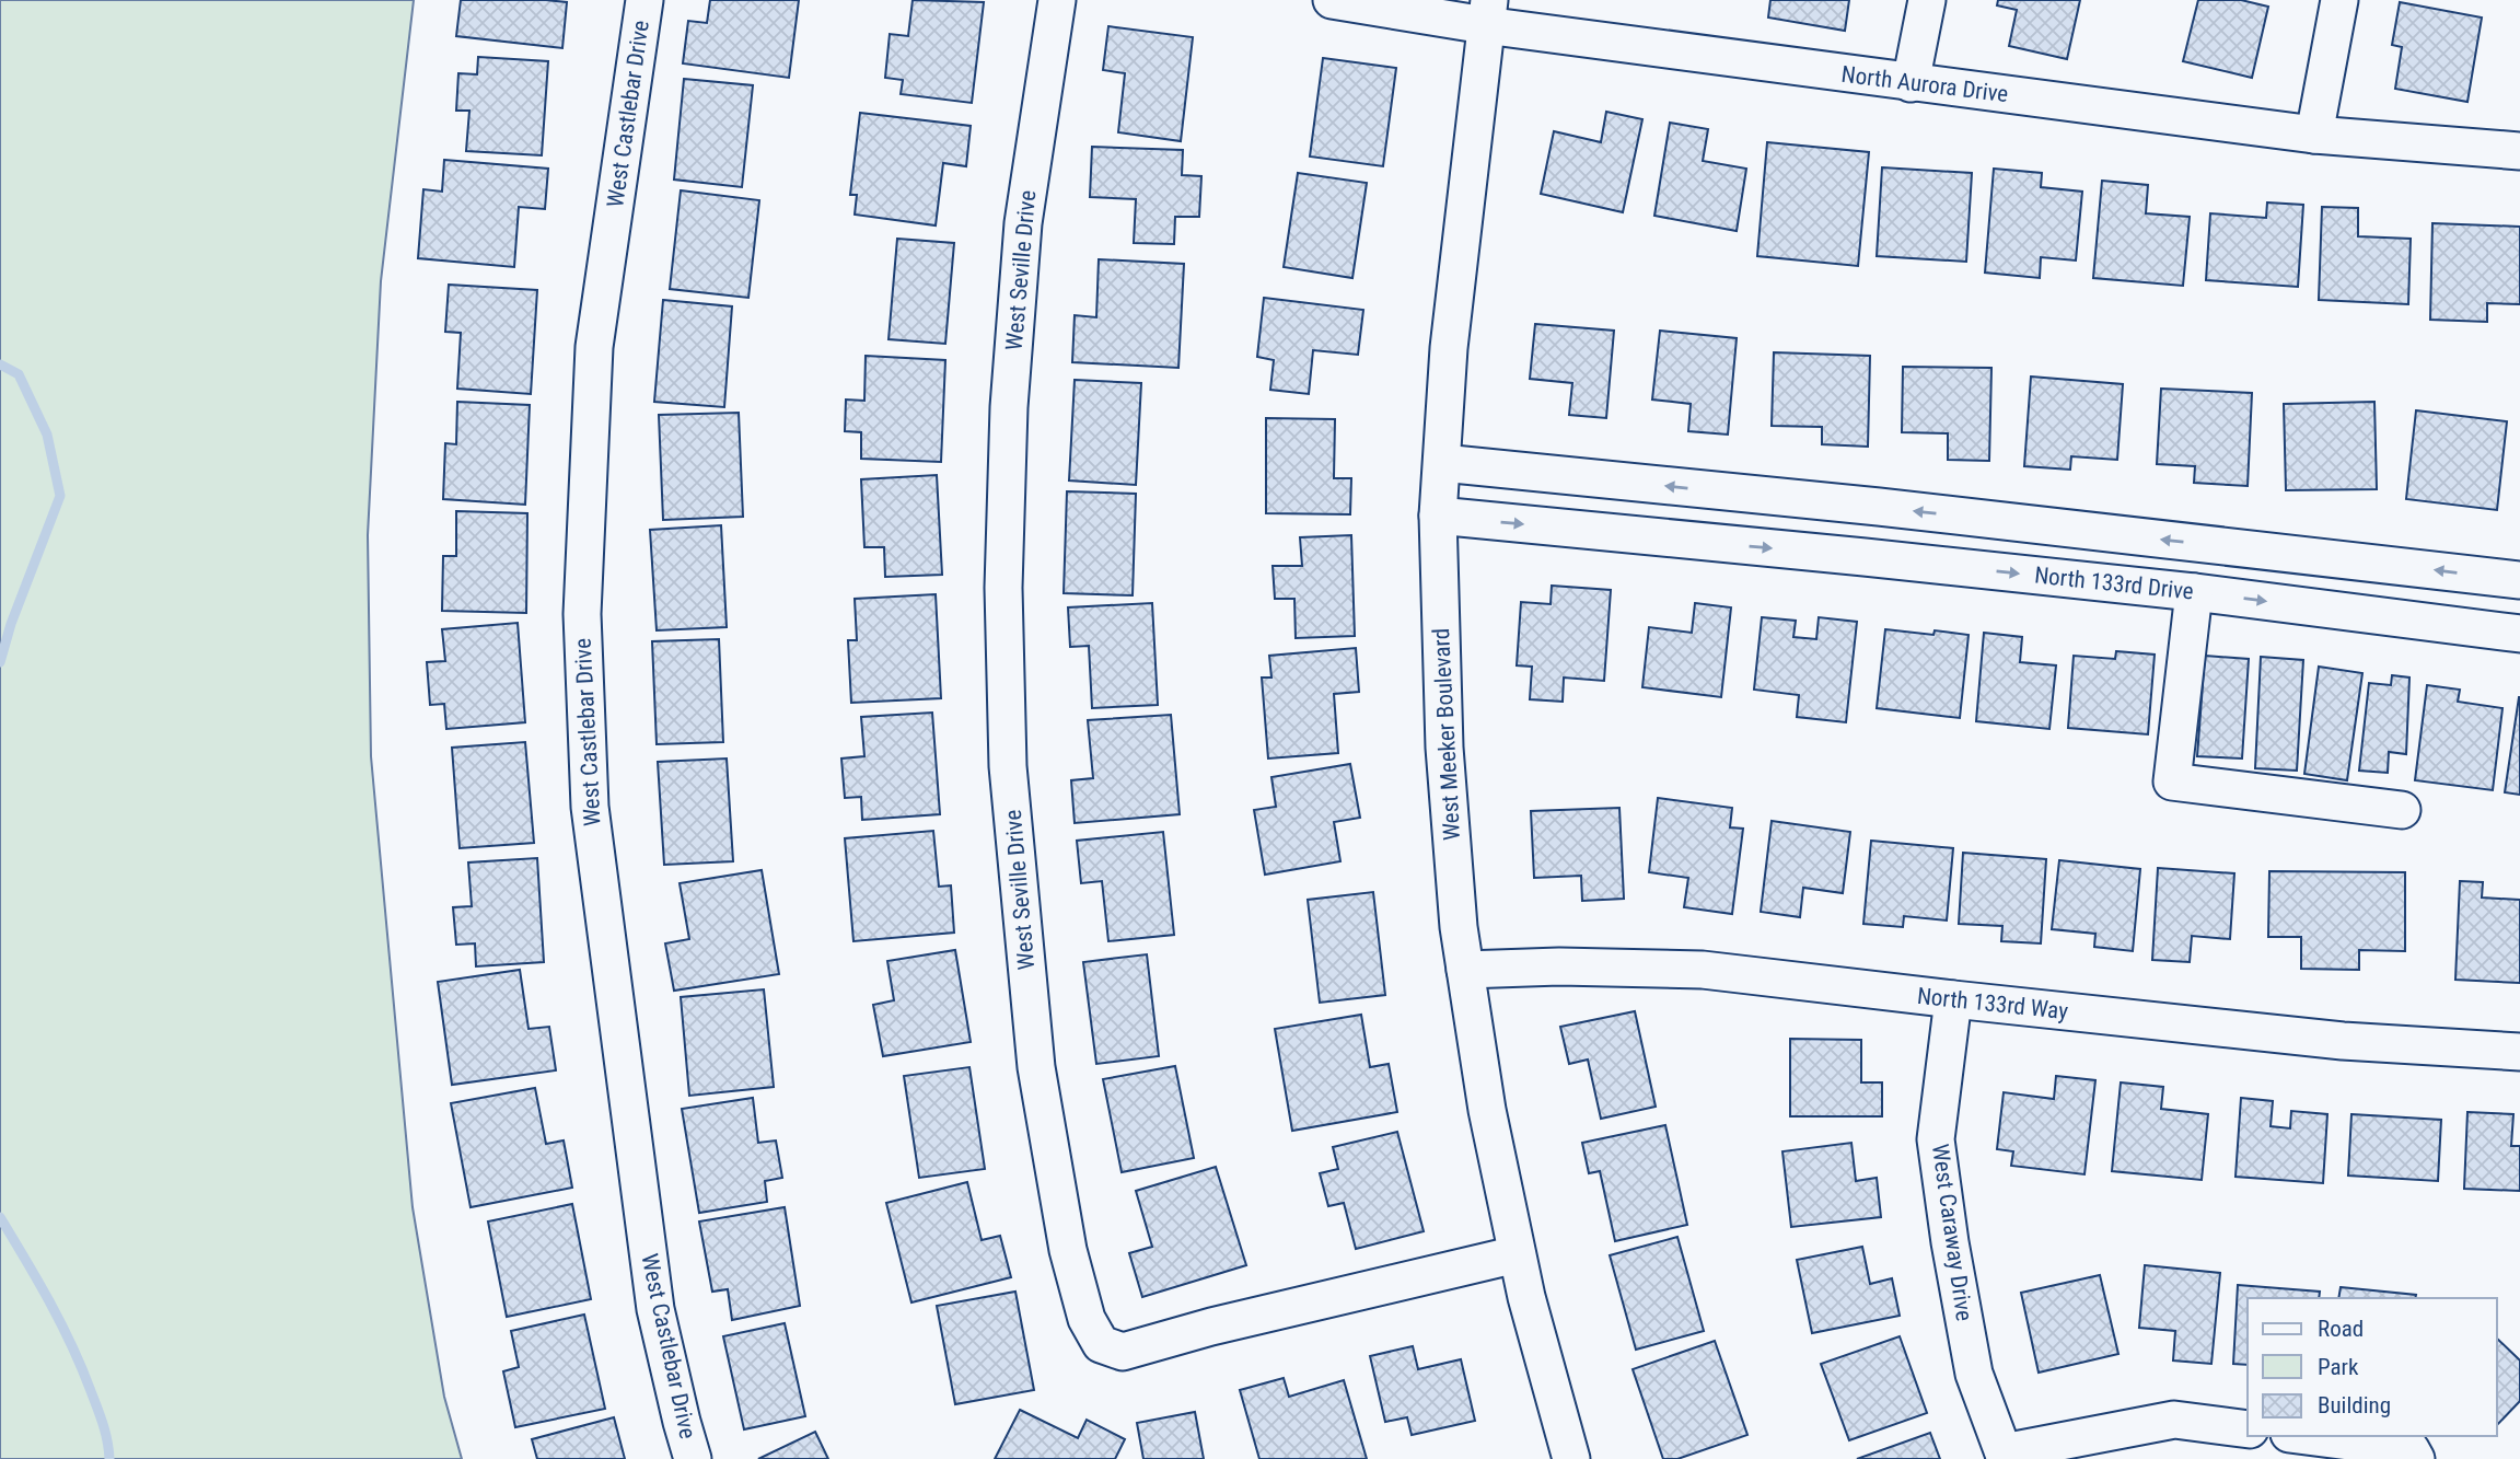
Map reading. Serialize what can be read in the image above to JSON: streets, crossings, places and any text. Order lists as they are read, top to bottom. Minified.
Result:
{"streets":{"street":["North Aurora Drive","West Castlebar Drive","West Seville Drive","North 133rd Drive","West Meeker Boulevard","North 133rd Way","West Caraway Drive"]},"crossings":[["North Aurora Drive","West Meeker Boulevard"],["West Seville Drive","West Meeker Boulevard"],["North 133rd Drive","West Meeker Boulevard"],["West Meeker Boulevard","North 133rd Way"],["North 133rd Way","West Caraway Drive"]],"legend":["Road","Park","Building"]}
